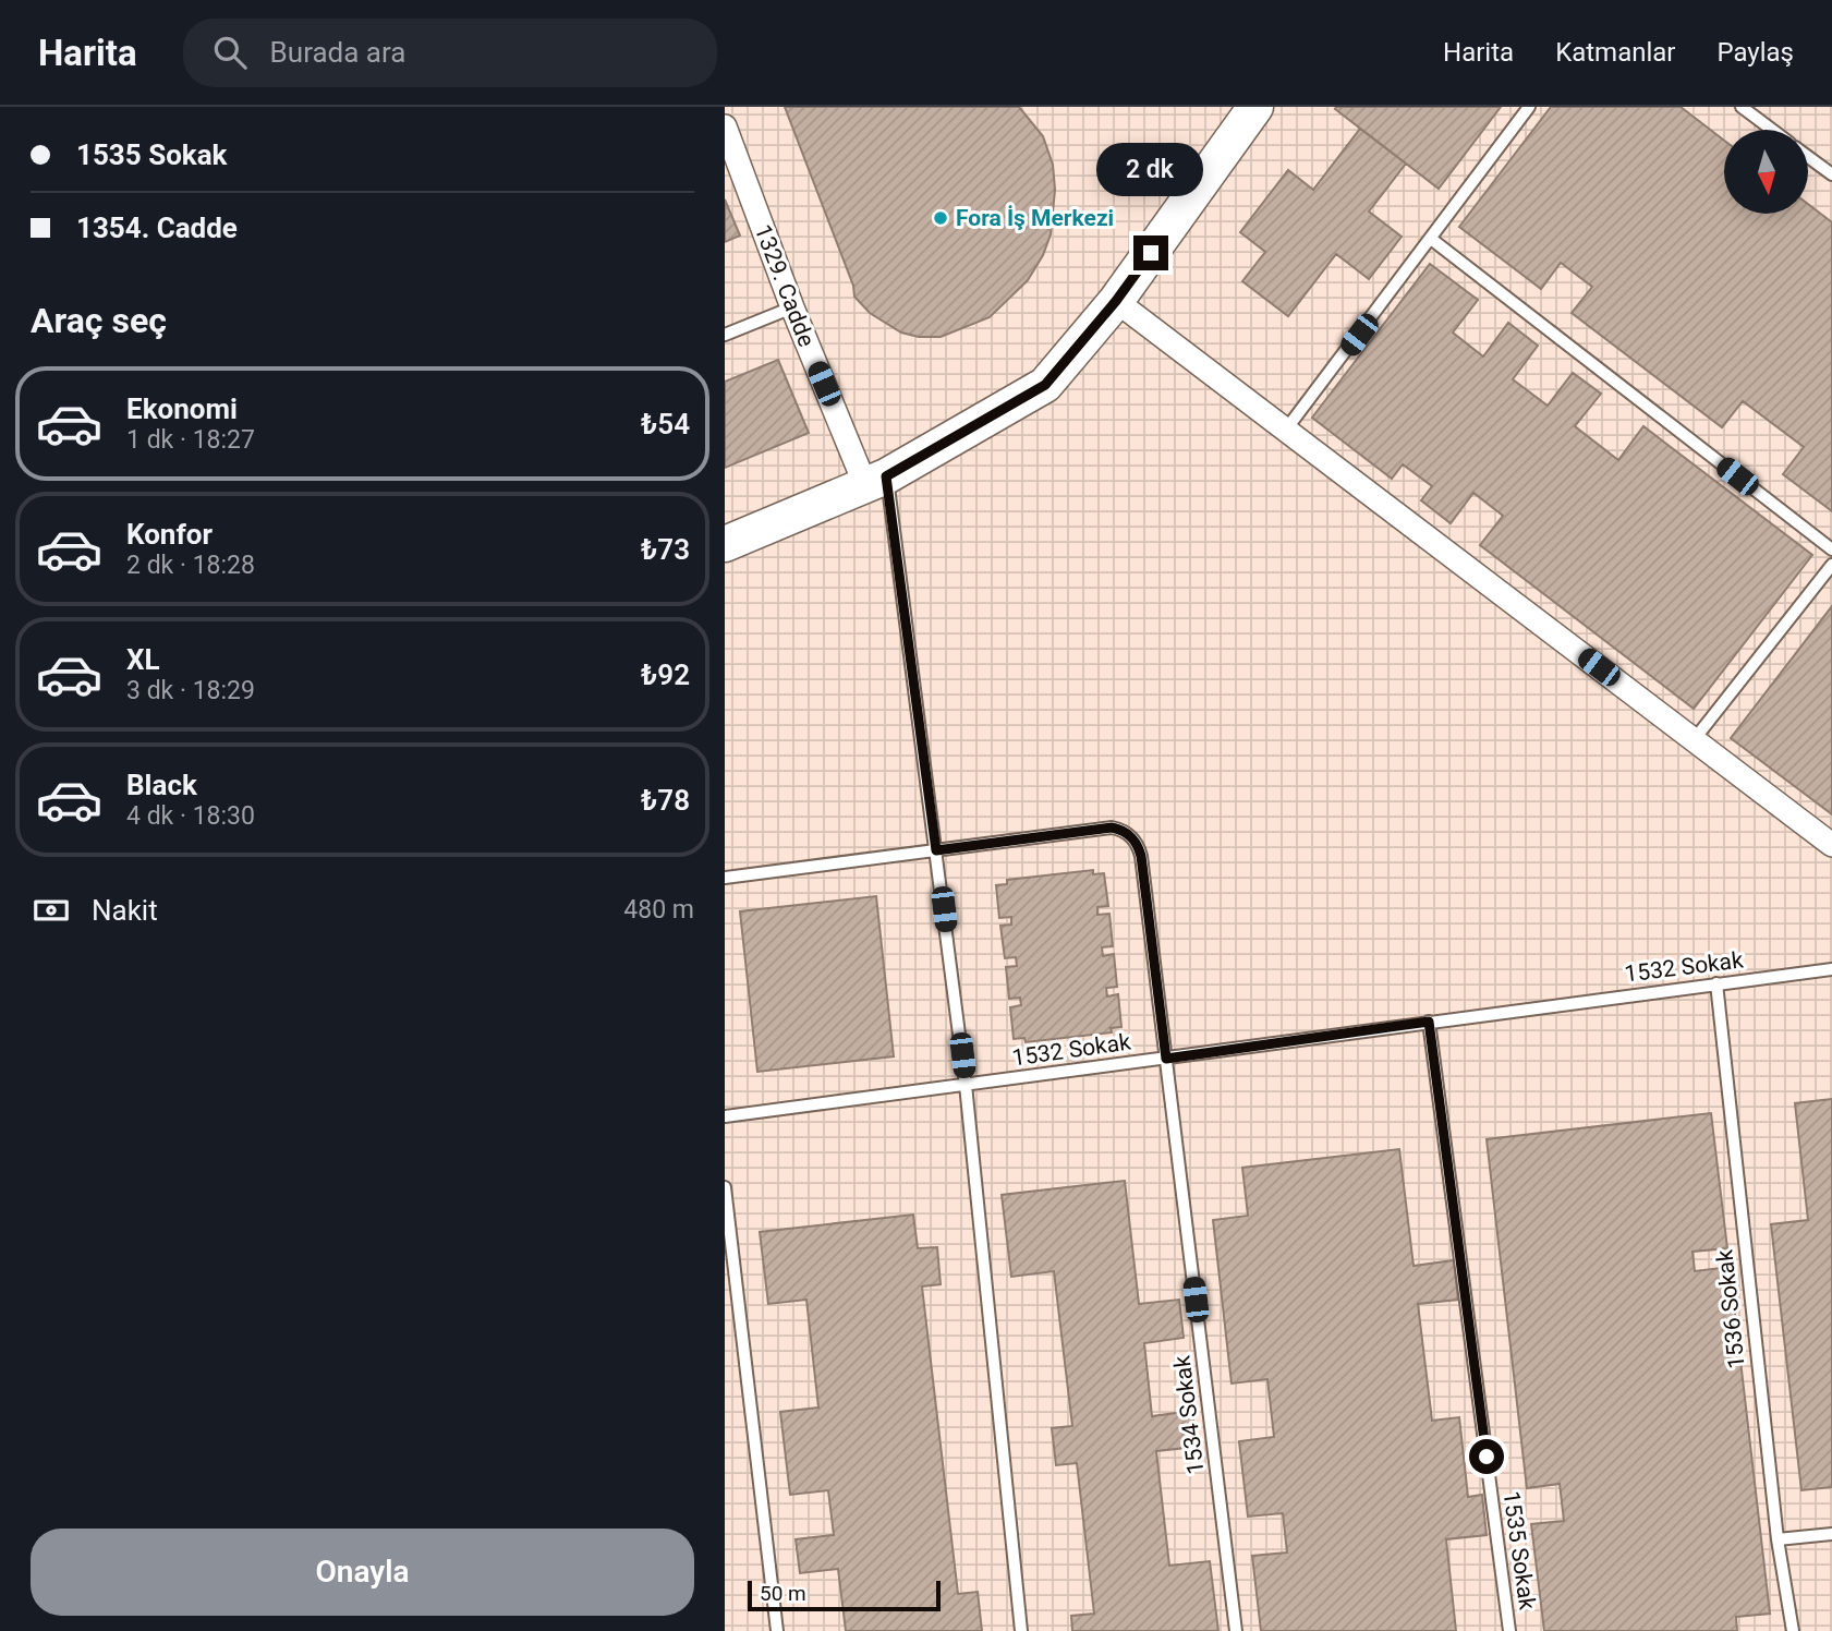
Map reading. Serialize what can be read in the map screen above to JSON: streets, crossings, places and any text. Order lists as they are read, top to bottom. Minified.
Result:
{"streets":{"street":["1329. Cadde"],"lane":["1532 Sokak","1536 Sokak","1534 Sokak","1535 Sokak"]},"crossings":[["1532 Sokak","1536 Sokak"],["1532 Sokak","1534 Sokak"],["1532 Sokak","1535 Sokak"]],"places":["Fora İş Merkezi"],"scale_bar":"50 m","north":"bottom","page":{"header":"Harita","search":"Burada ara","nav":["Harita","Katmanlar","Paylaş"],"banner":["1535 Sokak","1354. Cadde"],"bubble":"2 dk","heading":"Araç seç","list":[{"name":"Ekonomi","note":"1 dk · 18:27","value":"₺54"},{"name":"Konfor","note":"2 dk · 18:28","value":"₺73"},{"name":"XL","note":"3 dk · 18:29","value":"₺92"},{"name":"Black","note":"4 dk · 18:30","value":"₺78"}],"pay":["Nakit","480 m"],"buttons":"Onayla","scale":"50 m"}}
